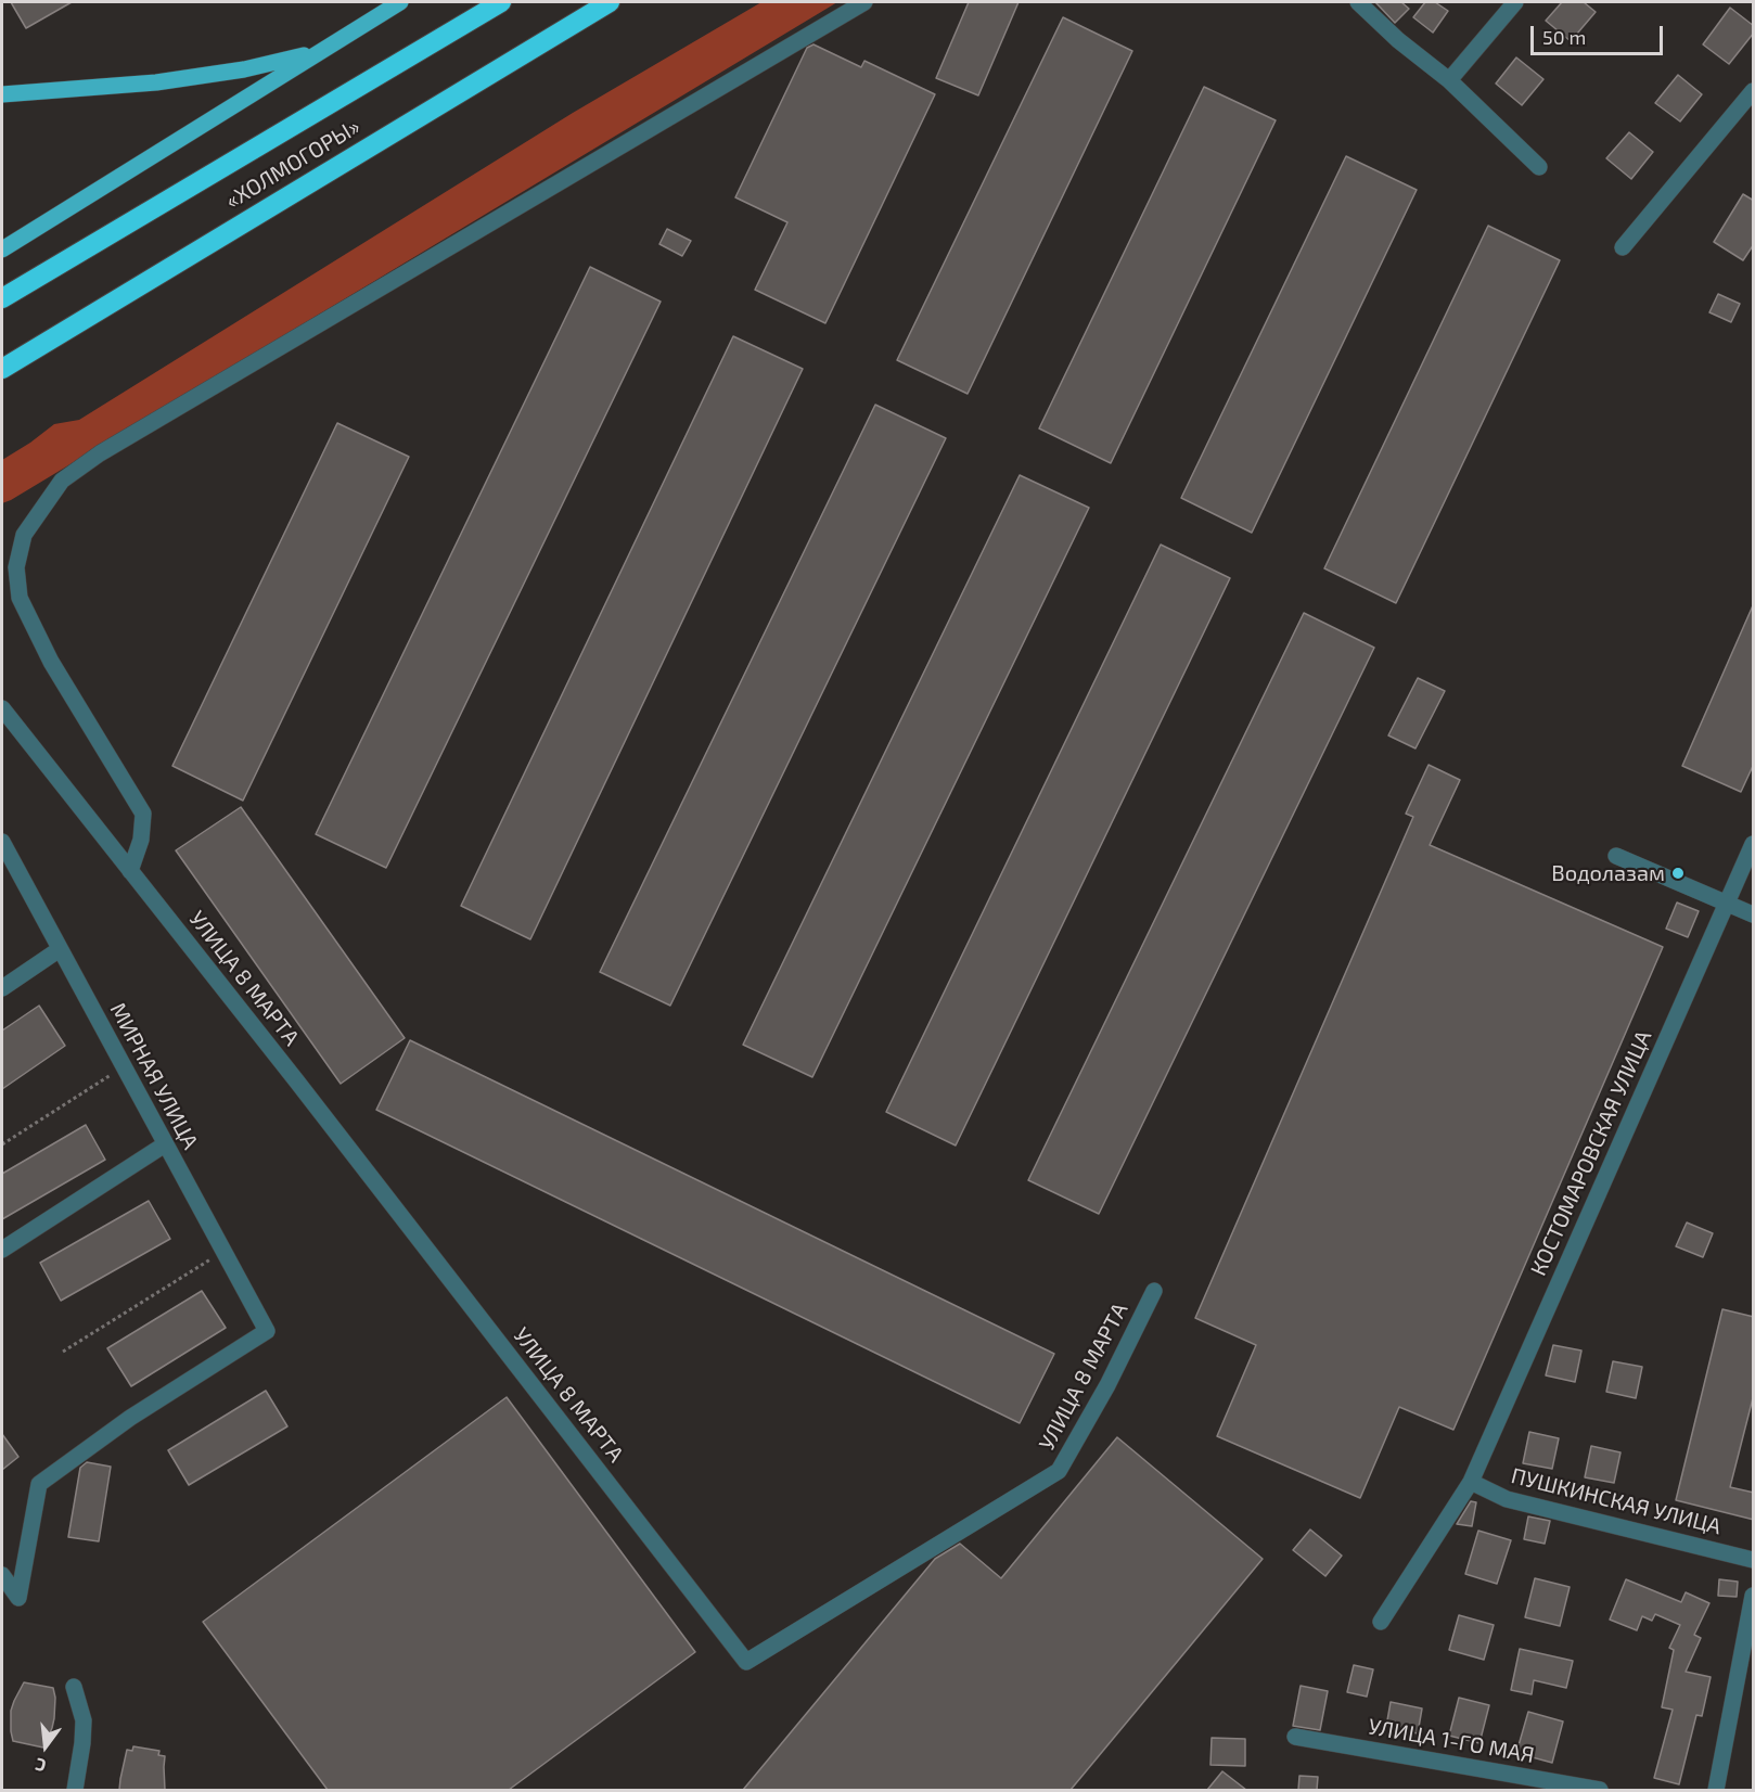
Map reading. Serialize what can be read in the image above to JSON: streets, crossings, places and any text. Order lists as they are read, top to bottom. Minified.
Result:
{"streets":{"highway":["«ХОЛМОГОРЫ»"],"street":["УЛИЦА 8 МАРТА","МИРНАЯ УЛИЦА","КОСТОМАРОВСКАЯ УЛИЦА","ПУШКИНСКАЯ УЛИЦА","УЛИЦА 1-ГО МАЯ"]},"crossings":[["КОСТОМАРОВСКАЯ УЛИЦА","ПУШКИНСКАЯ УЛИЦА"]],"places":["Водолазам"],"scale_bar":"50 m","north":"bottom"}
